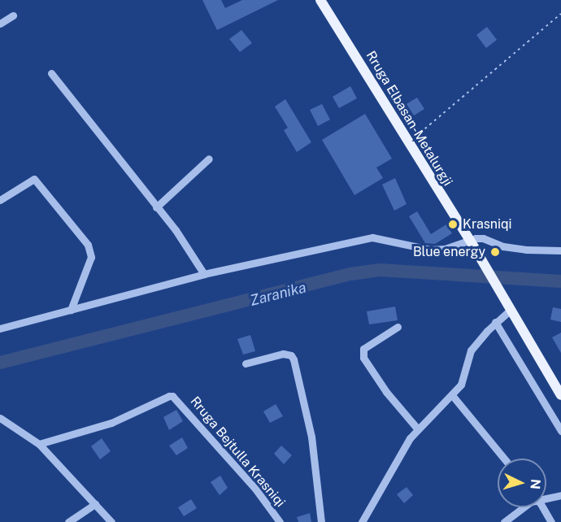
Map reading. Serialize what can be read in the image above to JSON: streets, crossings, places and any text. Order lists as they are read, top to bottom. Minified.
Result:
{"streets":{"main road":["Rruga Elbasan-Metalurgji"],"street":["Rruga Bejtulla Krasniqi"]},"water":["Zaranika"],"places":["Krasniqi","Blue energy"],"north":"right"}
